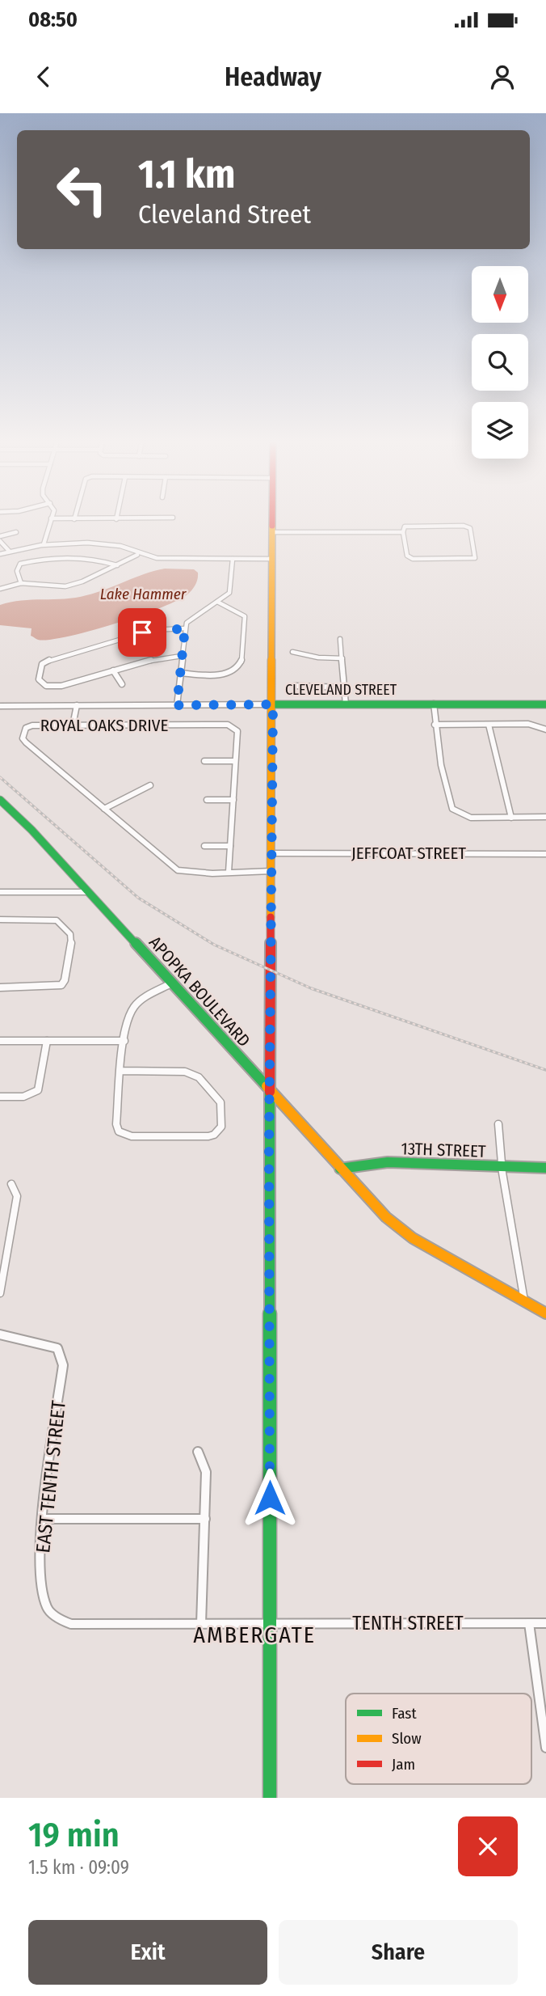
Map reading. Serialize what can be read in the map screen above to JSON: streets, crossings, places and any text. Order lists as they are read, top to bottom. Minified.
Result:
{"streets":{"street":["CLEVELAND STREET","ROYAL OAKS DRIVE","JEFFCOAT STREET","APOPKA BOULEVARD","13TH STREET","EAST TENTH STREET","TENTH STREET"]},"crossings":[["APOPKA BOULEVARD","13TH STREET"],["EAST TENTH STREET","TENTH STREET"]],"districts":["AMBERGATE"],"water":["Lake Hammer"],"legend":["Fast","Slow","Jam"],"north":"bottom","page":{"status":"08:50","header":"Headway","turn":["1.1 km","Cleveland Street"],"heading":["19 min","1.5 km · 09:09"],"buttons":["Exit","Share"]}}
